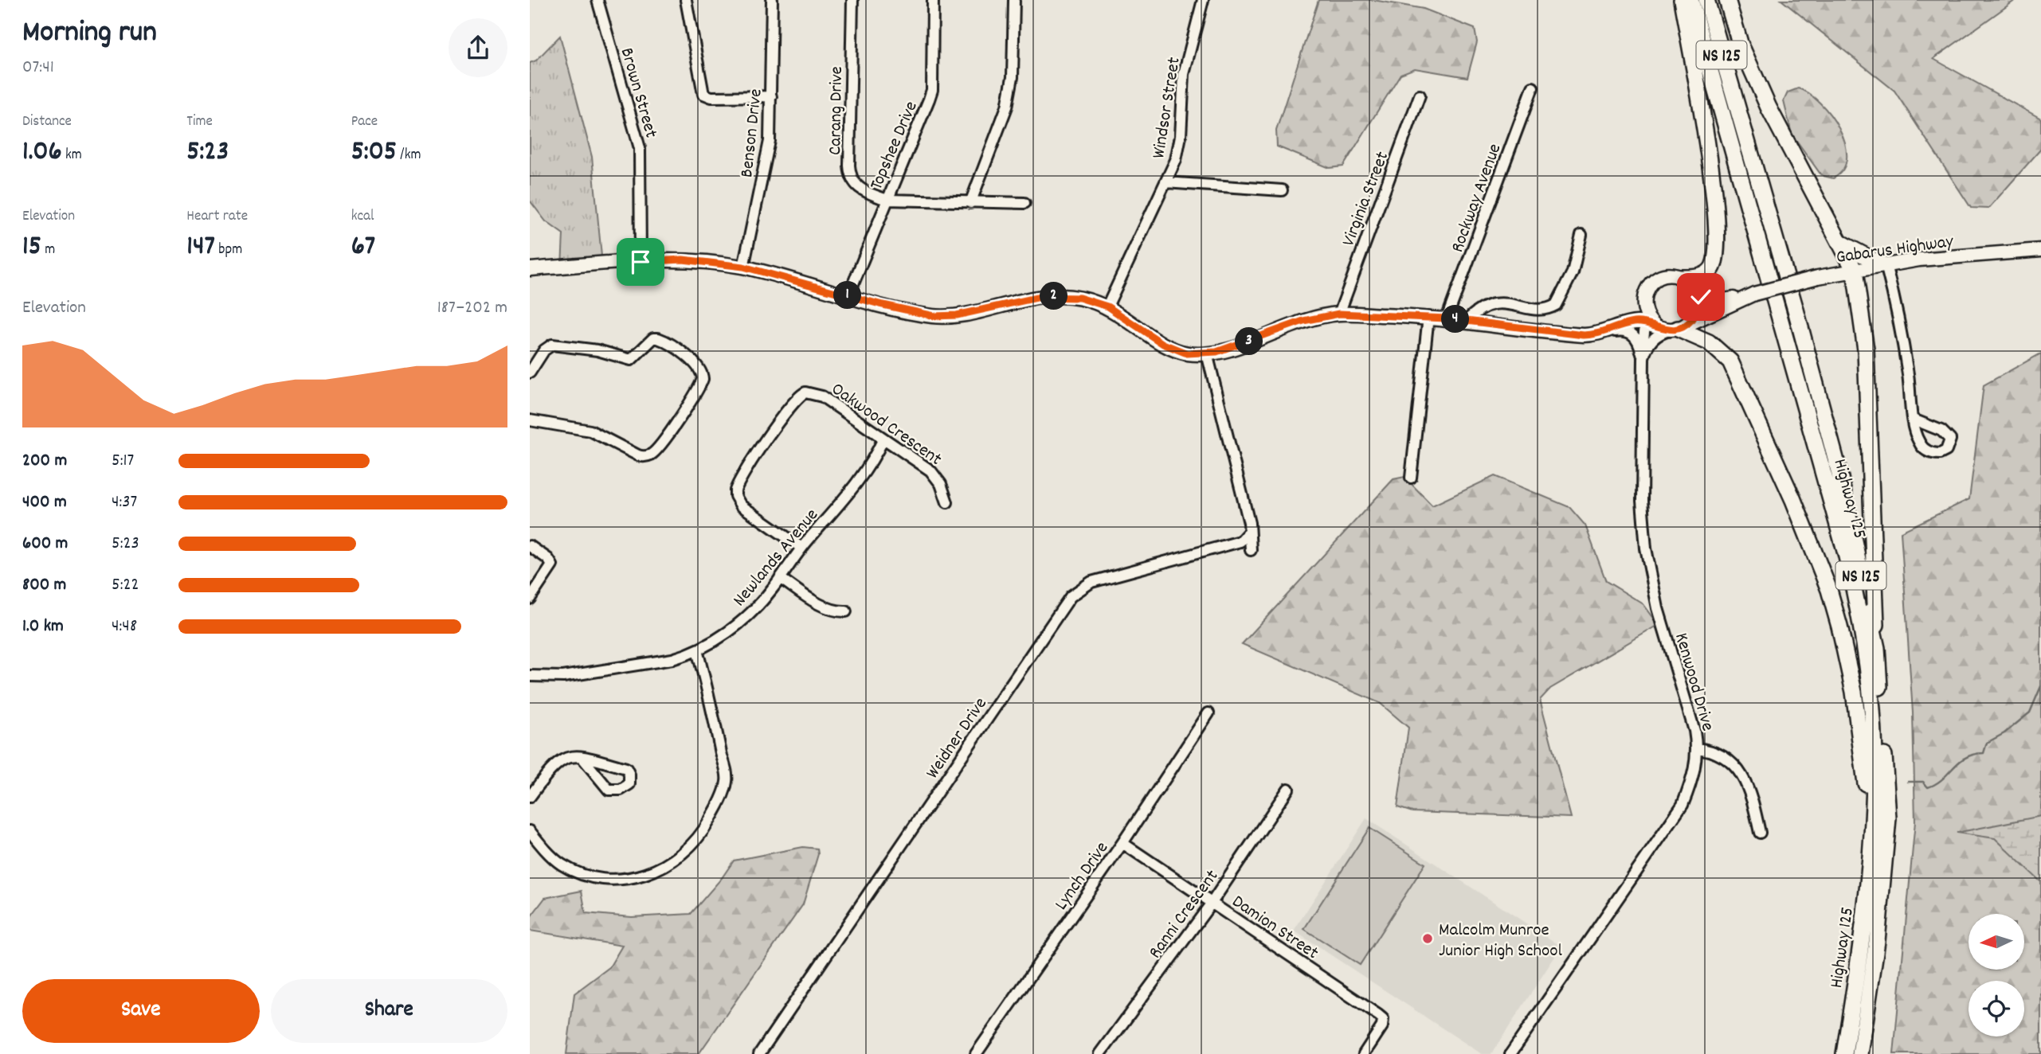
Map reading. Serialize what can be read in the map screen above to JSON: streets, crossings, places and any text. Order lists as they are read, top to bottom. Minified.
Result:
{"streets":{"highway":["NS 125","Highway 125"],"main road":["Gabarus Highway"],"street":["Brown Street","Windsor Street","Carang Drive","Benson Drive","Topshee Drive","Rockway Avenue","Virginia Street","Oakwood Crescent","Newlands Avenue","Kenwood Drive","Weidner Drive","Lynch Drive","Ranni Crescent","Damion Street"]},"crossings":[["Carang Drive","Topshee Drive"],["Gabarus Highway","Kenwood Drive"],["Oakwood Crescent","Newlands Avenue"],["Lynch Drive","Damion Street"],["Ranni Crescent","Damion Street"]],"places":["Malcolm Munroe Junior High School"],"north":"left","page":{"heading":["Morning run","07:41"],"stats":[["Distance","1.06 km"],["Time","5:23"],["Pace","5:05 /km"],["Elevation","15 m"],["Heart rate","147 bpm"],["kcal","67"]],"pins":["1","2","4","3"],"chart":["Elevation","187–202 m"],"list":[{"name":"200 m","note":"5:17"},{"name":"400 m","note":"4:37"},{"name":"600 m","note":"5:23"},{"name":"800 m","note":"5:22"},{"name":"1.0 km","note":"4:48"}],"buttons":["Save","Share"]}}
